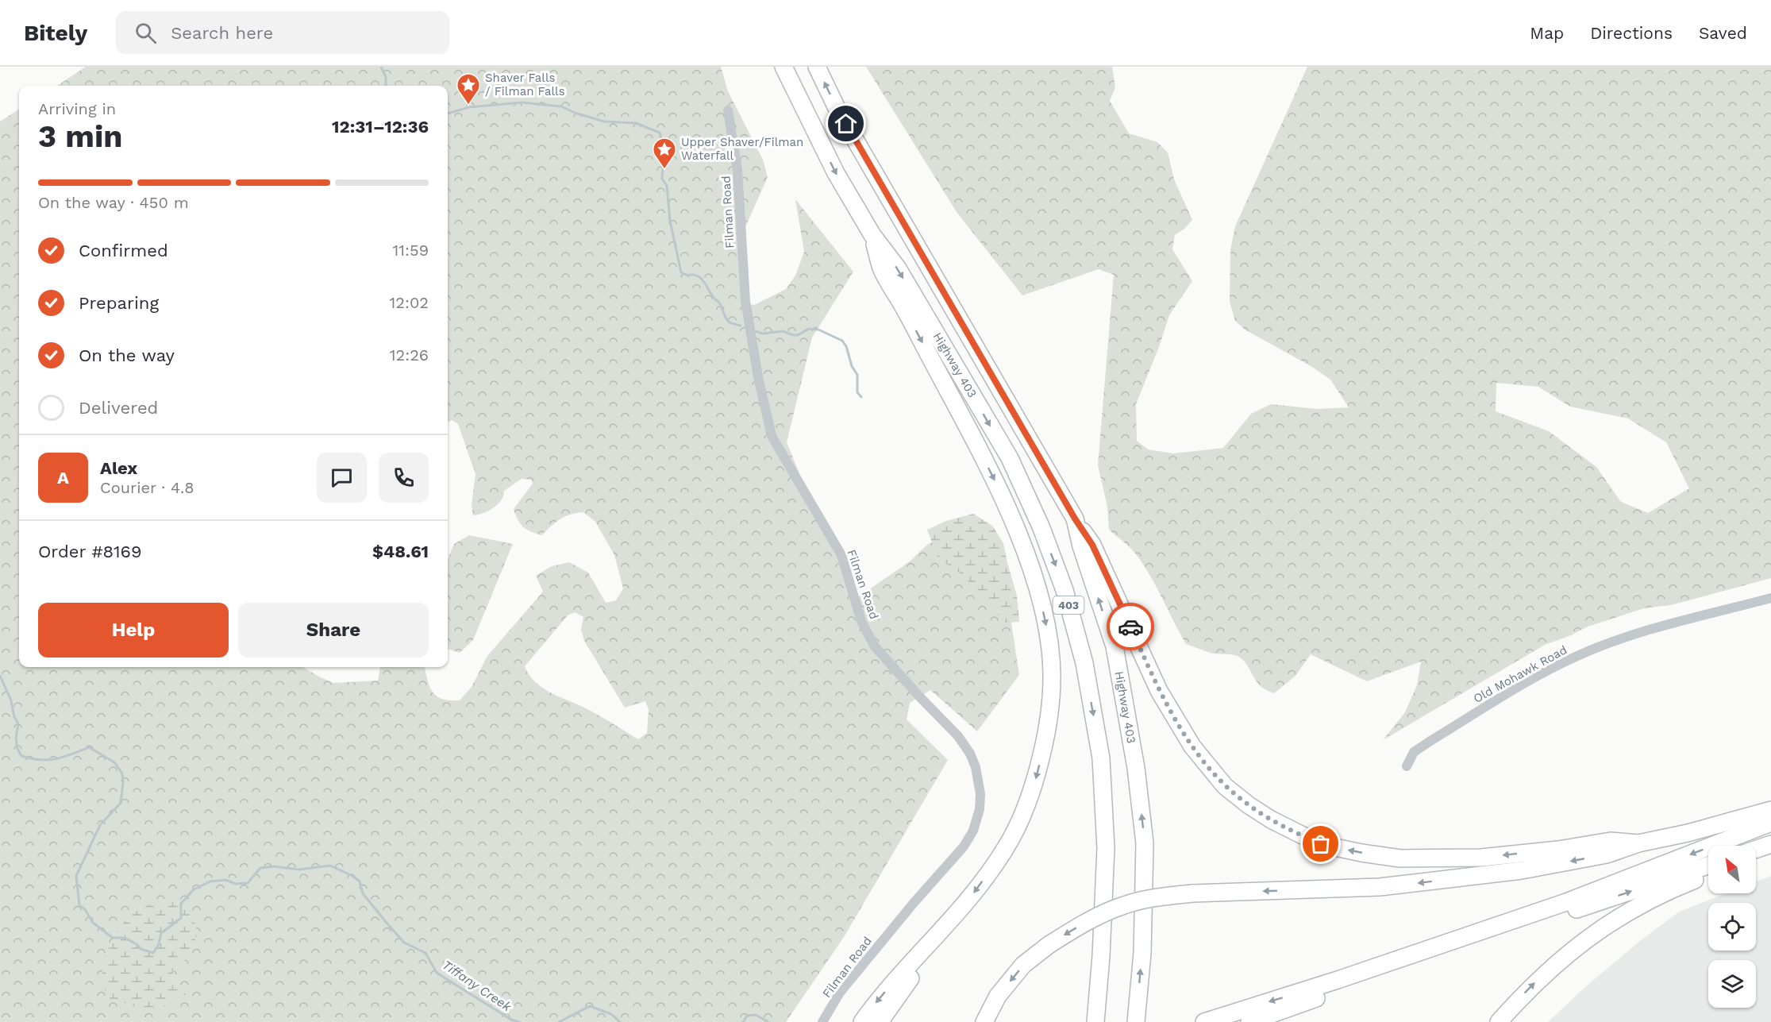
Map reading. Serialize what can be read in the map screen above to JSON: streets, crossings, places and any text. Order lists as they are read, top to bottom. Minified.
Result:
{"streets":{"highway":["Highway 403","403"],"street":["Filman Road","Old Mohawk Road"]},"water":["Tiffany Creek"],"places":{"place":["Shaver Falls / Filman Falls","Upper Shaver/Filman Waterfall"]},"north":"top left","page":{"header":"Bitely","search":"Search here","nav":["Map","Directions","Saved"],"heading":["3 min","Arriving in","12:31–12:36"],"panel":["Alex","Courier · 4.8","Order #8169","$48.61"],"bar":"On the way · 450 m","list":[["Confirmed","11:59"],["Preparing","12:02"],["On the way","12:26"],"Delivered"],"round":"A","buttons":["Help","Share"]}}
